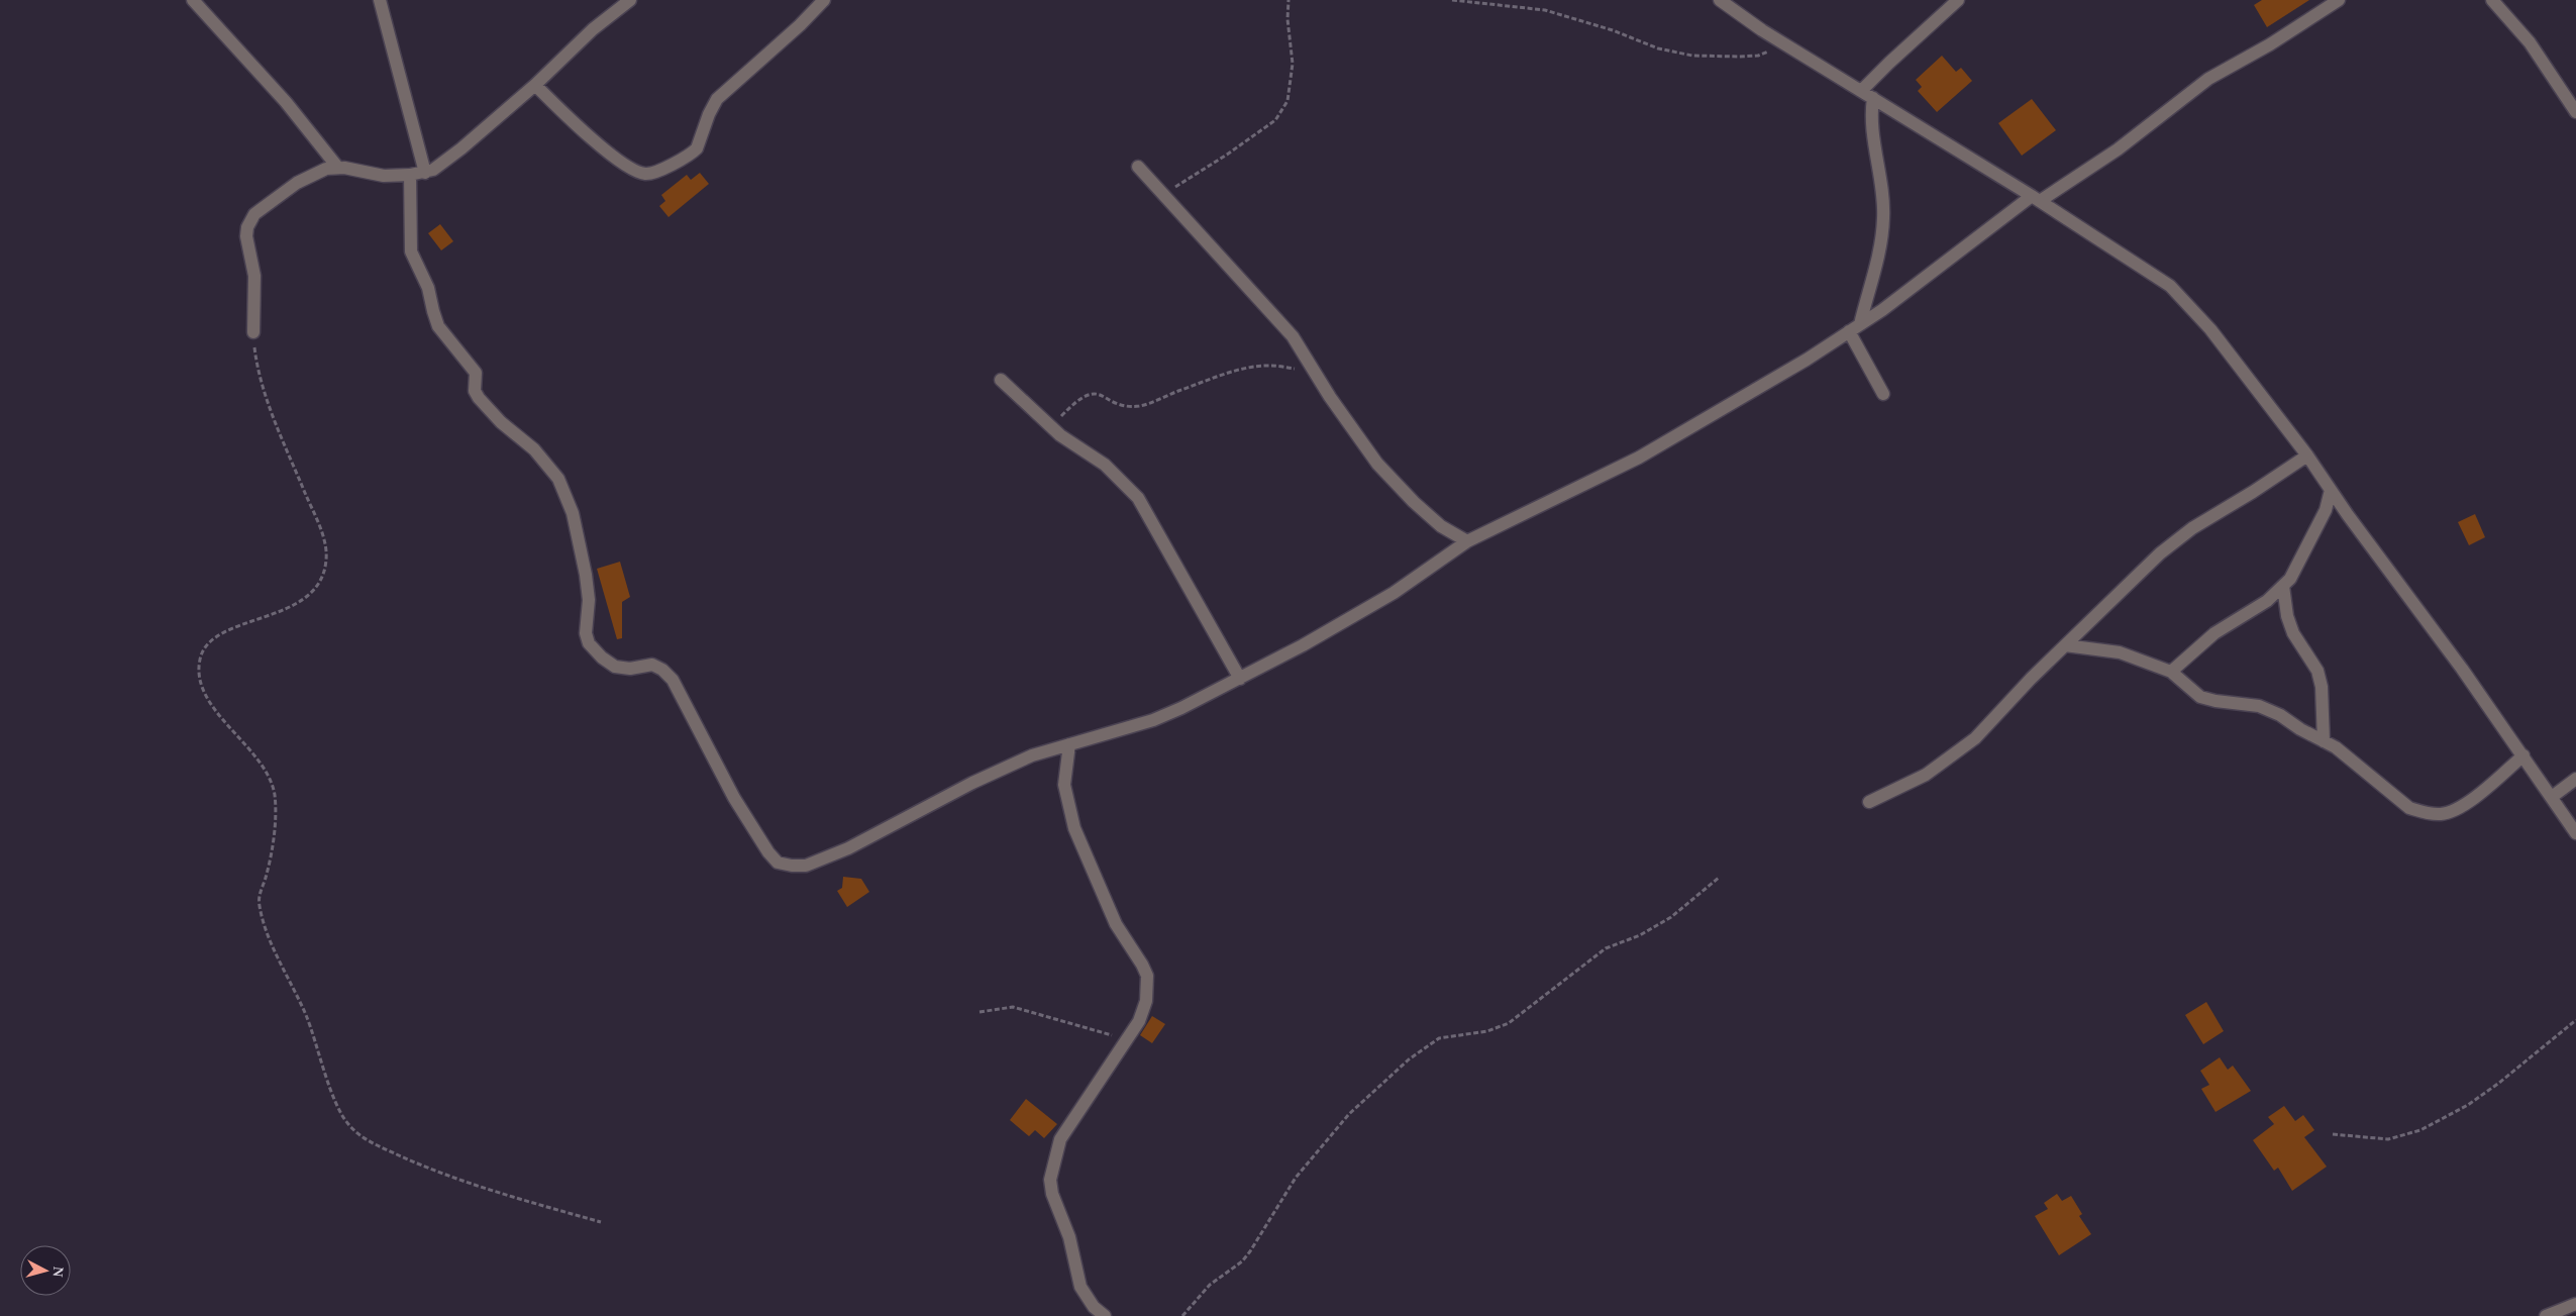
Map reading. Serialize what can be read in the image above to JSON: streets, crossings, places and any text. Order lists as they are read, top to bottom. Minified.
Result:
{"north":"right"}
